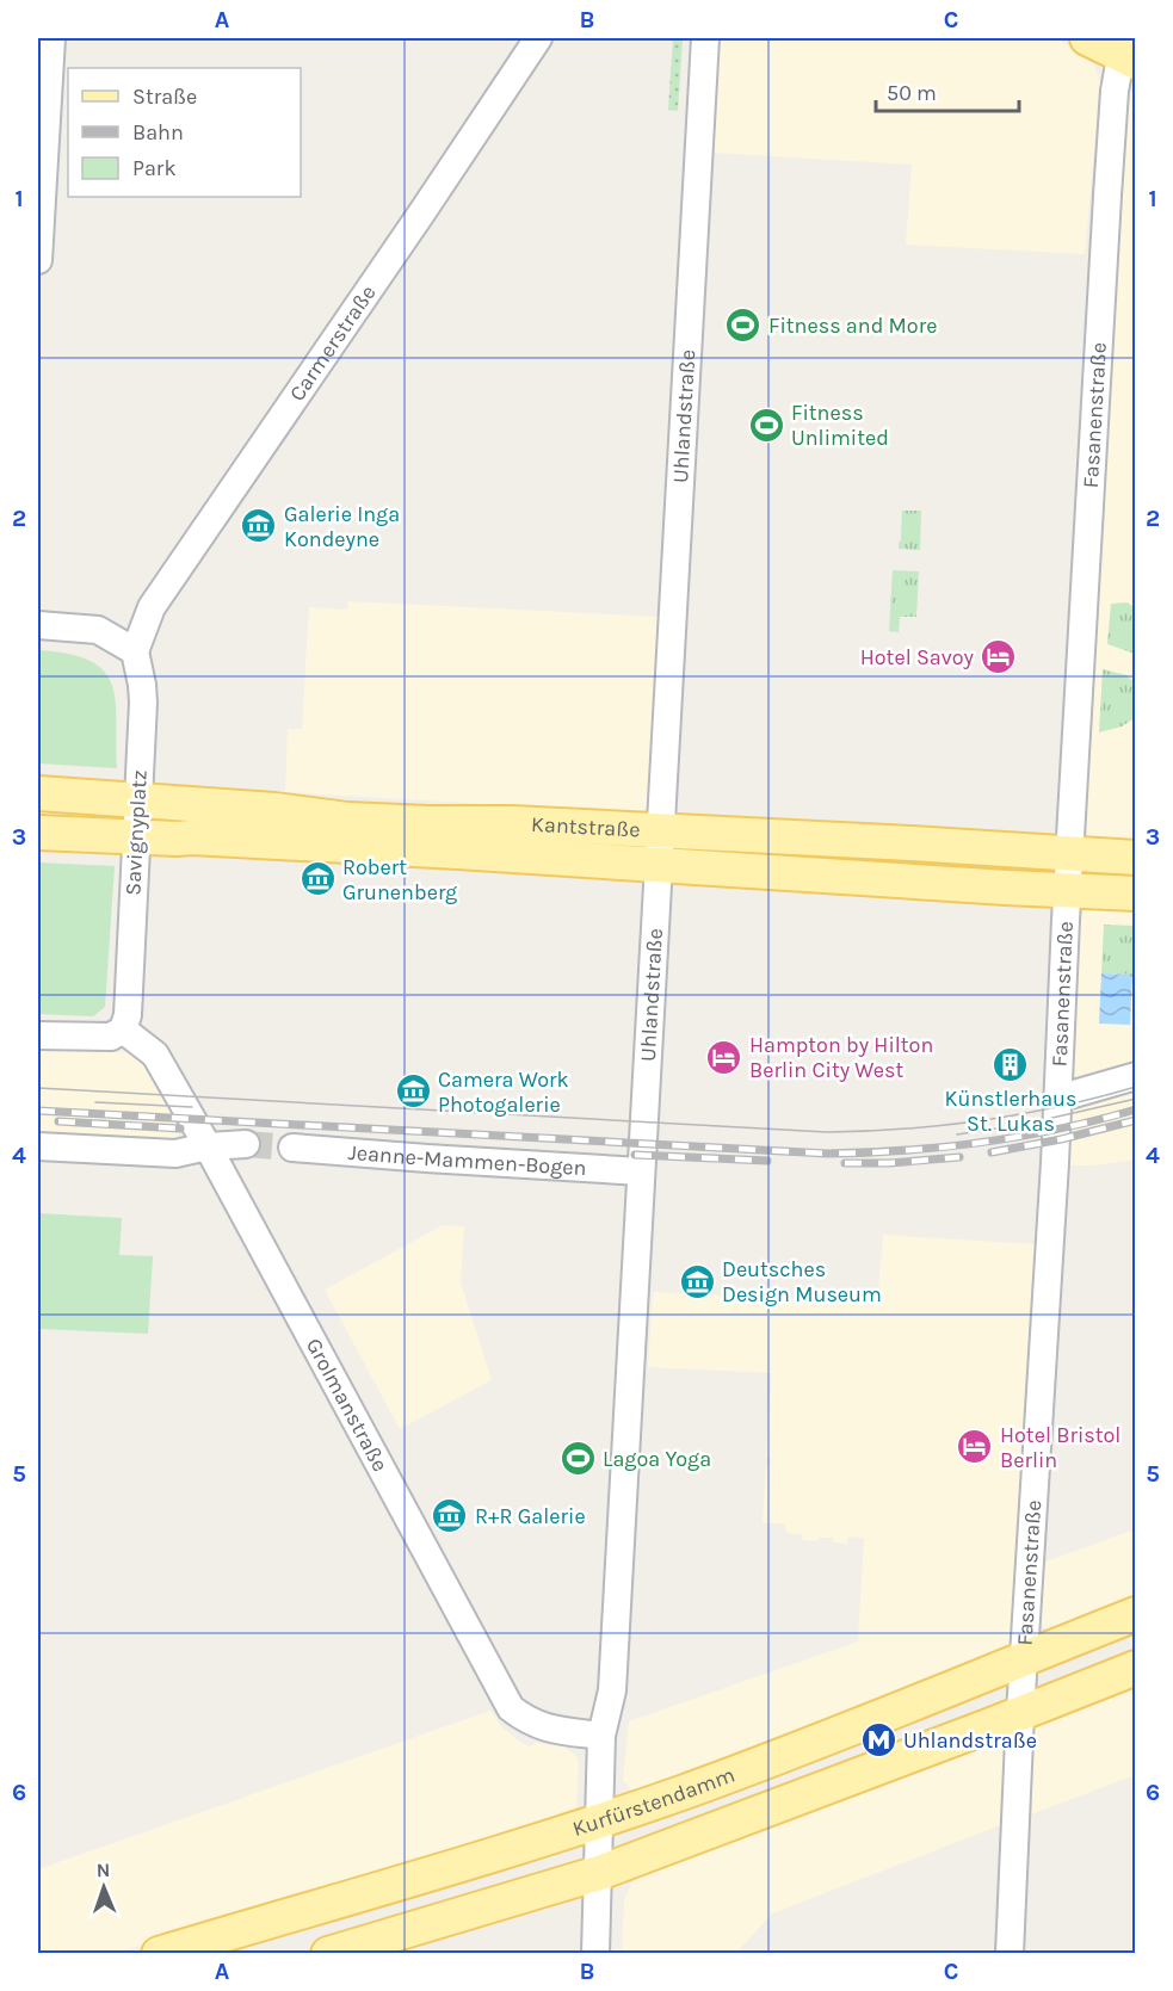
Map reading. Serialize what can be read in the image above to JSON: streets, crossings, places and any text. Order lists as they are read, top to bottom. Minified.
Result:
{"streets":{"main road":["Kantstraße","Kurfürstendamm"],"street":["Carmerstraße","Fasanenstraße","Uhlandstraße","Savignyplatz","Jeanne-Mammen-Bogen","Grolmanstraße"]},"crossings":[["Carmerstraße","Savignyplatz"],["Fasanenstraße","Kantstraße"],["Fasanenstraße","Kurfürstendamm"],["Uhlandstraße","Kantstraße"],["Uhlandstraße","Jeanne-Mammen-Bogen"],["Uhlandstraße","Grolmanstraße"],["Uhlandstraße","Kurfürstendamm"],["Kantstraße","Savignyplatz"],["Savignyplatz","Grolmanstraße"]],"places":{"sports":["Fitness and More","Fitness Unlimited","Lagoa Yoga"],"museum":["Galerie Inga Kondeyne","Robert Grunenberg","Camera Work Photogalerie","Deutsches Design Museum","R+R Galerie"],"hotel":["Hotel Savoy","Hampton by Hilton Berlin City West","Hotel Bristol Berlin"],"building":["Künstlerhaus St. Lukas"],"metro station":["Uhlandstraße"]},"legend":["Straße","Bahn","Park"],"scale_bar":"50 m","north":"top","grid":{"columns":["A","B","C"],"rows":["1","2","3","4","5","6"]}}
